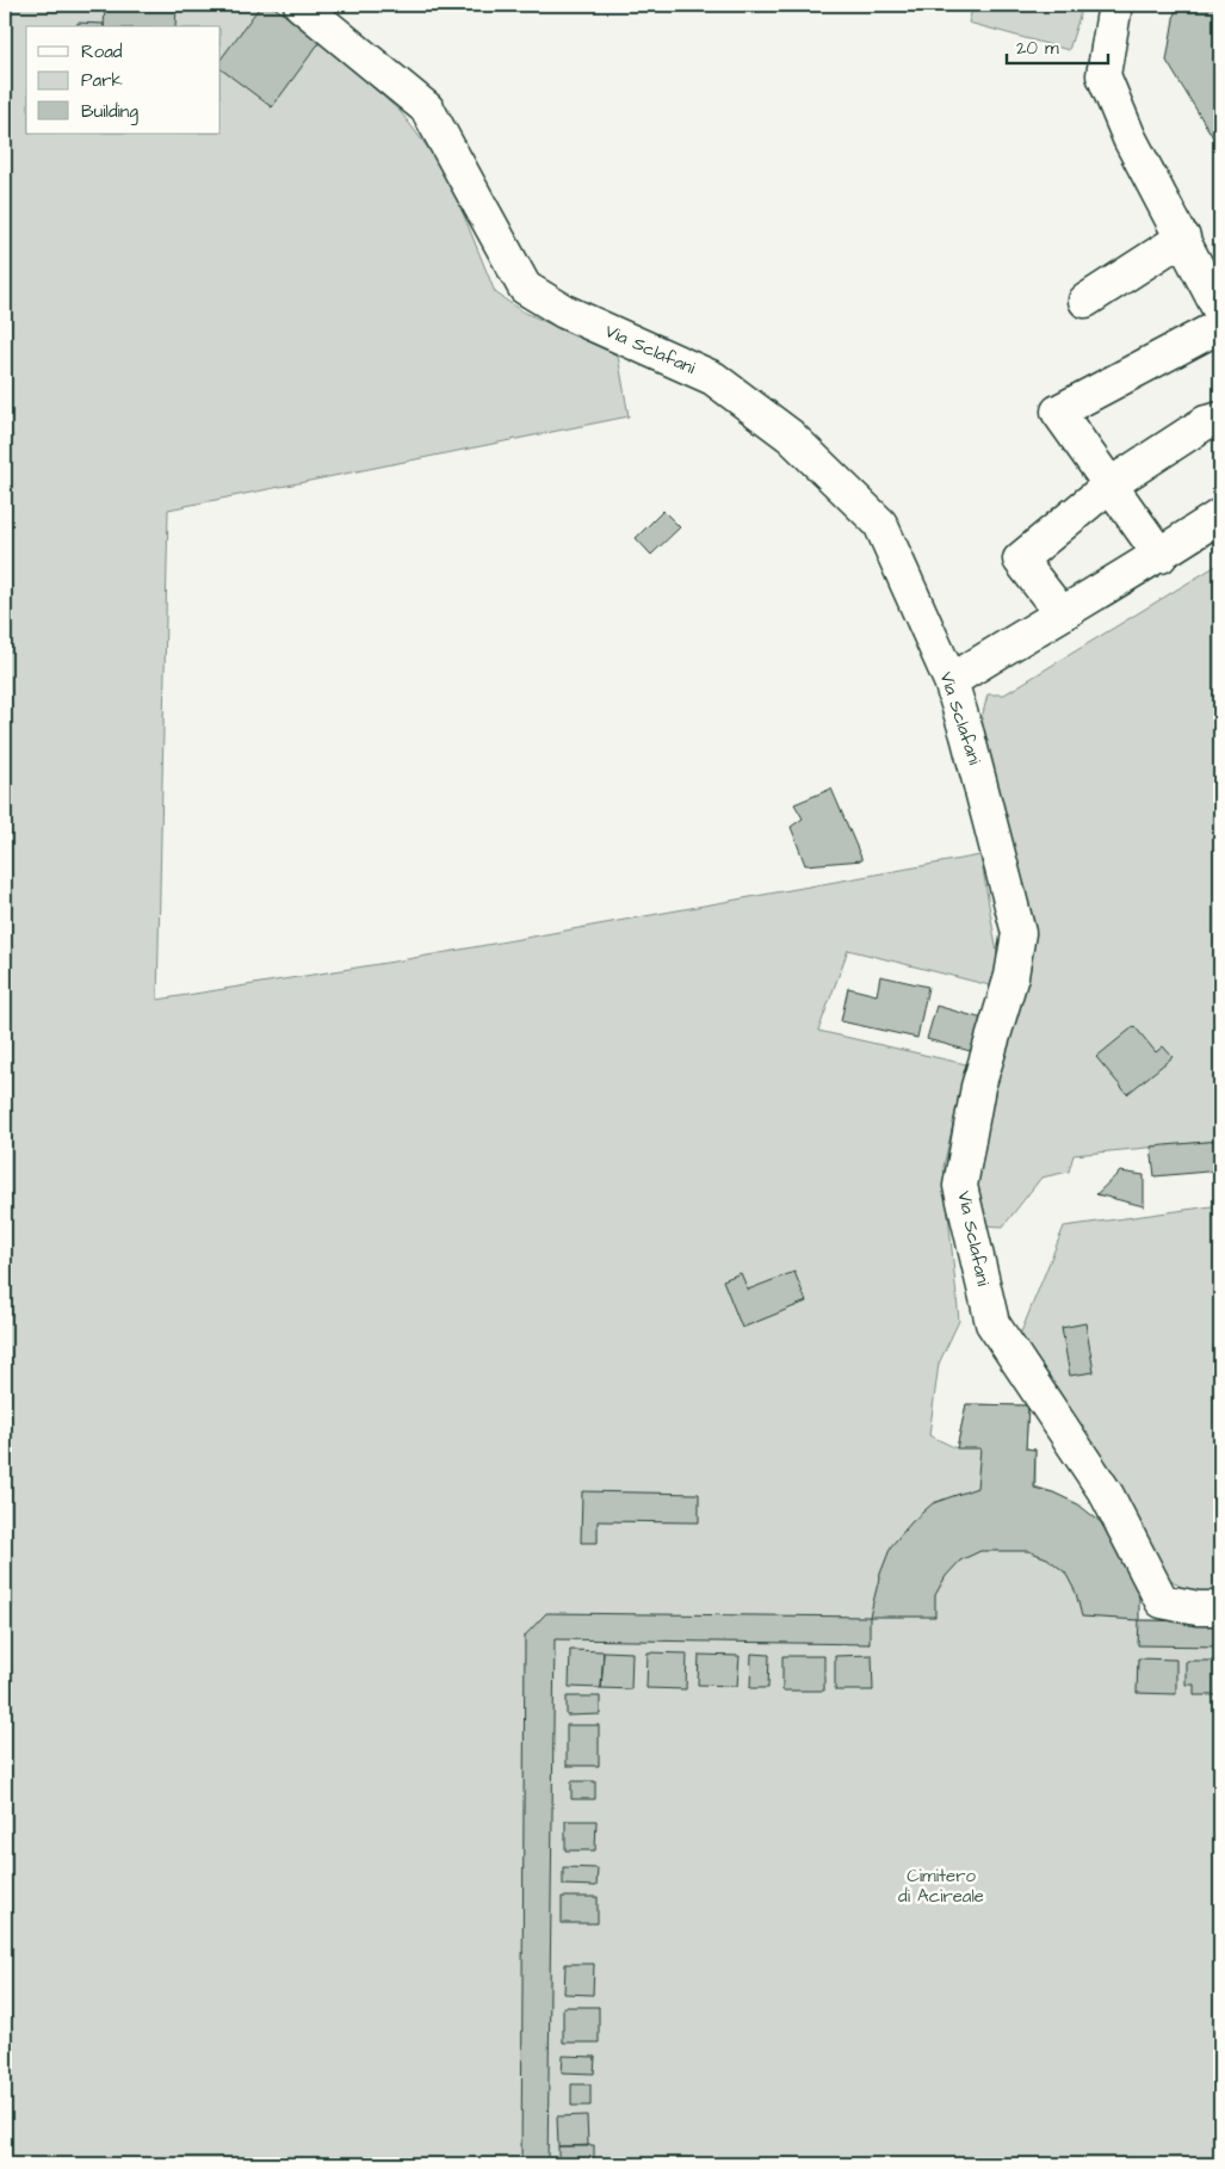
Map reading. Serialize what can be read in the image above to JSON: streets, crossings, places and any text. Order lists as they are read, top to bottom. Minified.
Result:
{"streets":{"street":["Via Sclafani"]},"parks":["Cimitero di Acireale"],"legend":["Road","Park","Building"],"scale_bar":"20 m"}
